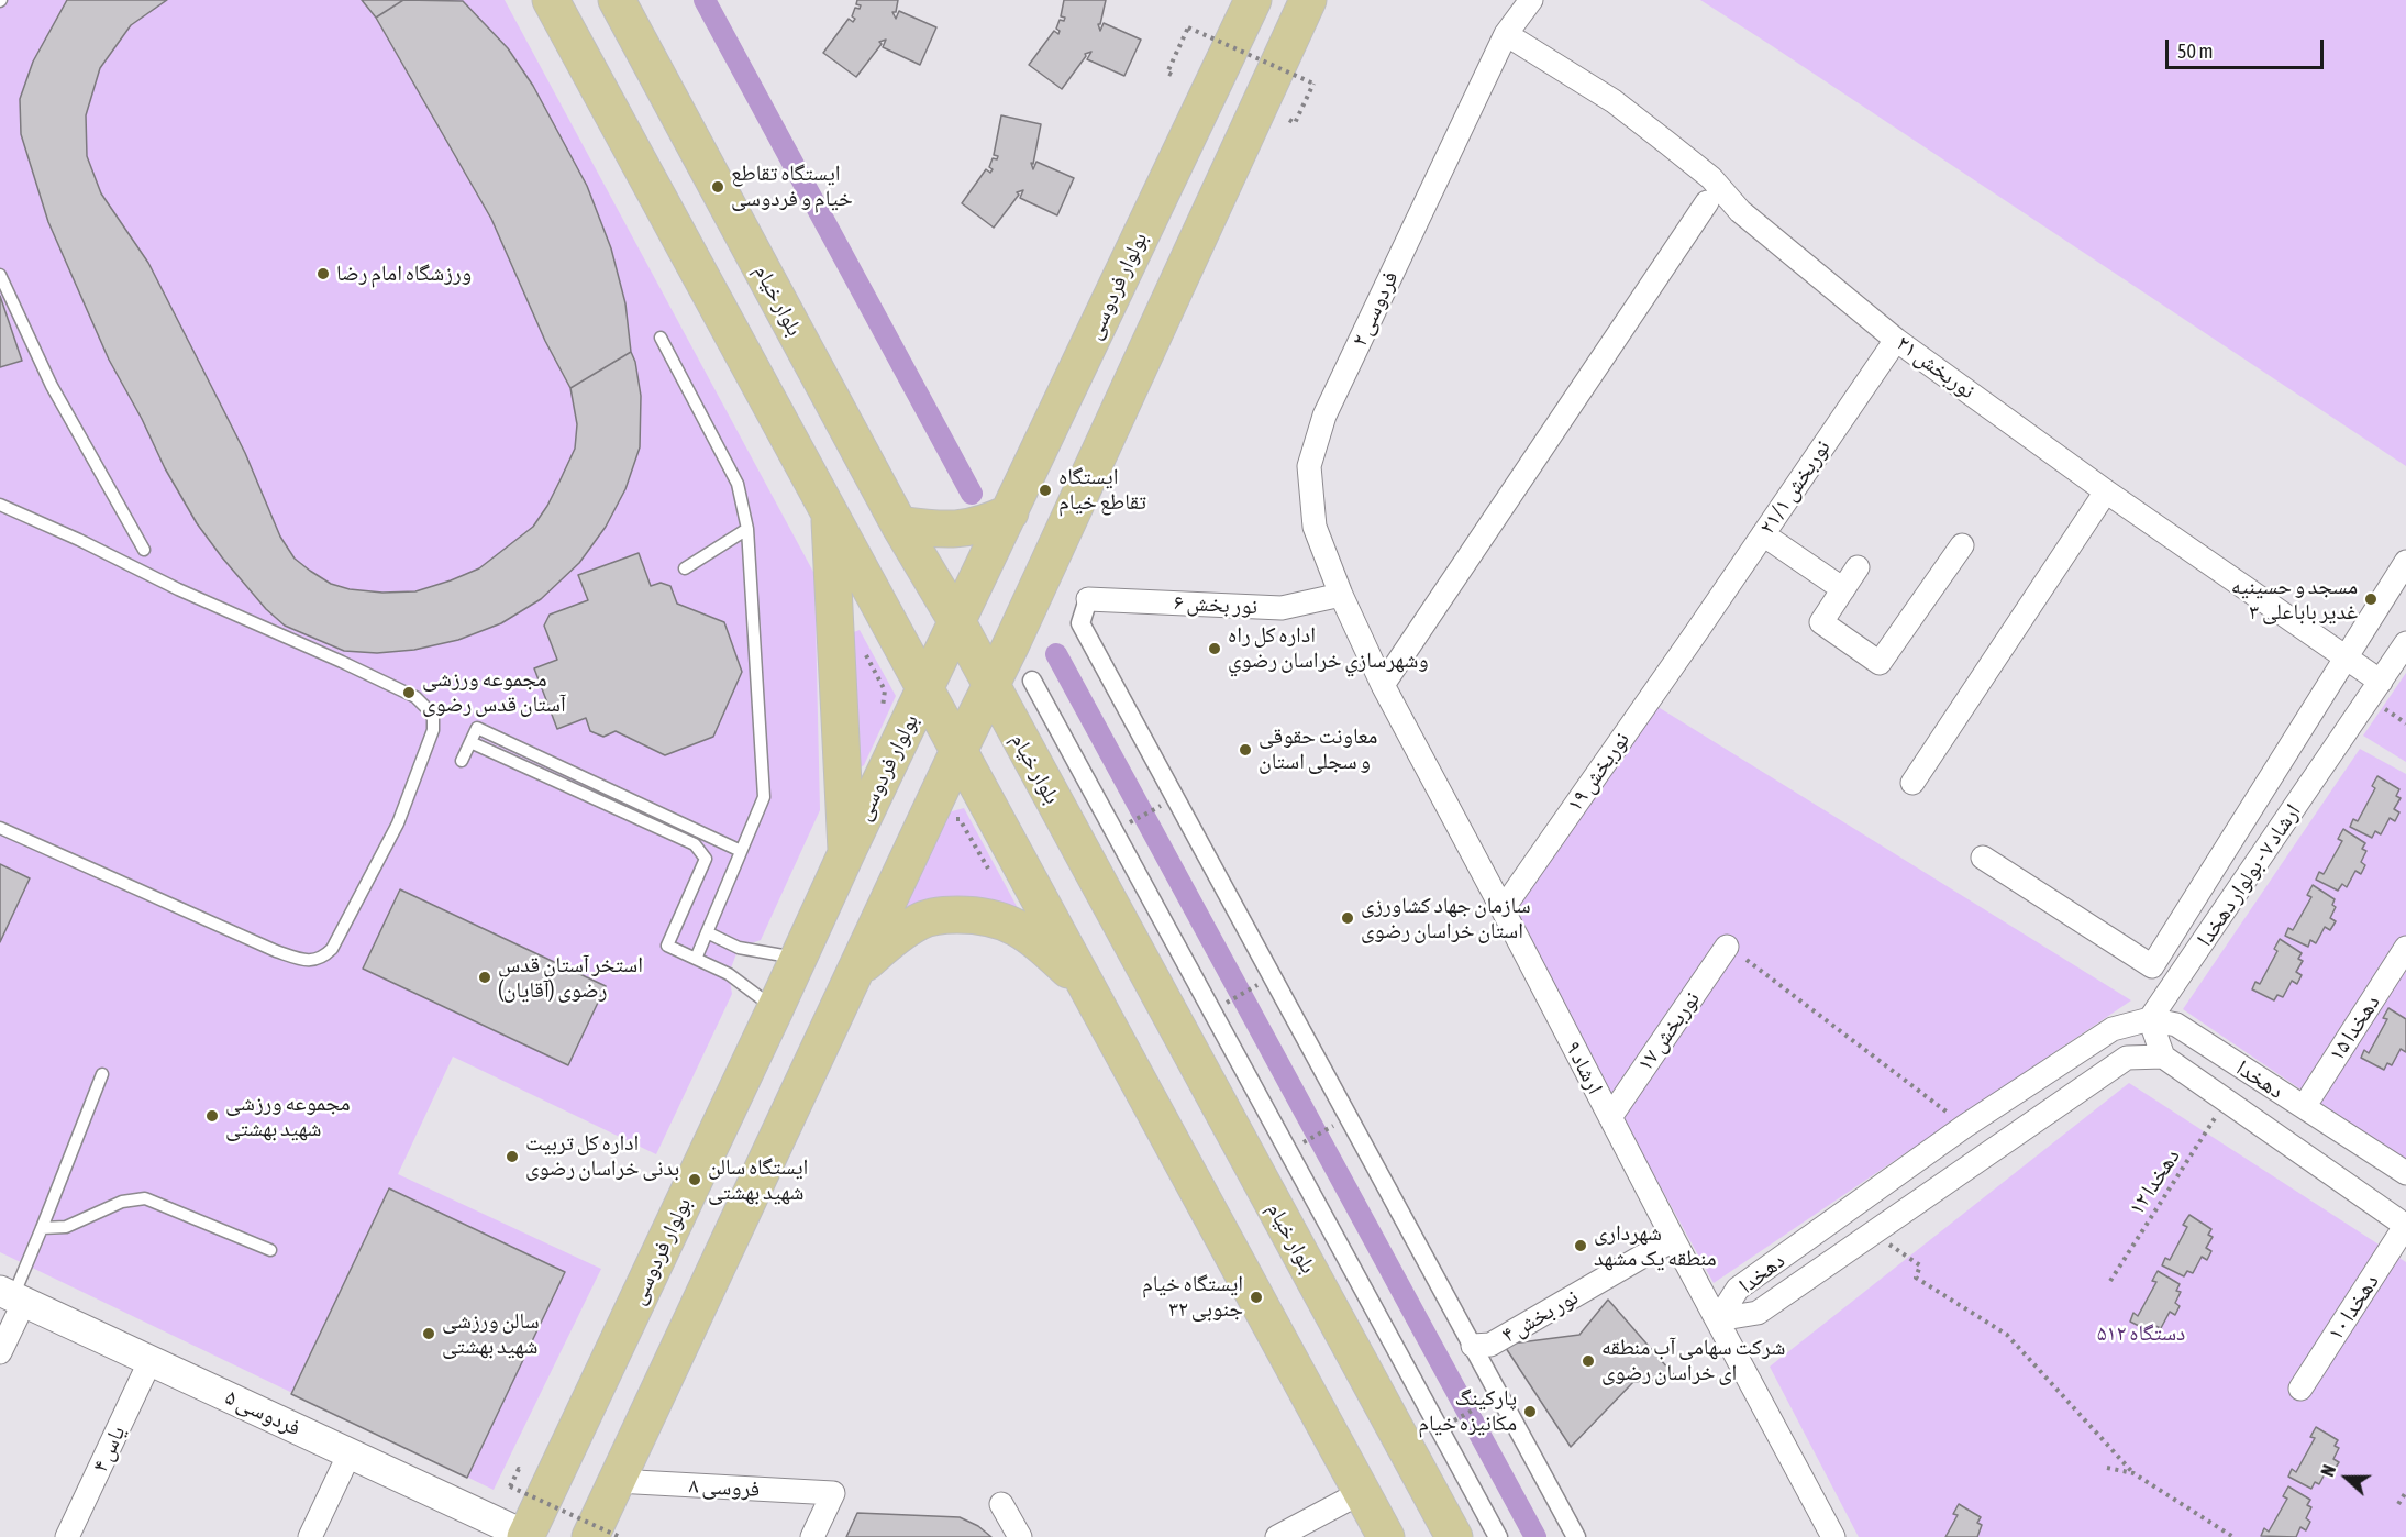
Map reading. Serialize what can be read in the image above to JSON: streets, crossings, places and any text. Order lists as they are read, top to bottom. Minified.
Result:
{"streets":{"main road":["بولوار فردوسی","بلوار خیام"],"street":["فردوسی ۲","نوربخش ۲۱","نوربخش ۲۱/۱","نور بخش ۶","نوربخش ۱۹","ارشاد ۷ - بولوار دهخدا","دهخدا ۱۵","نوربخش ۱۷","ارشاد ۹","دهخدا","دهخدا ۱۰","نور بخش ۴","فردوسی ۵","یاس ۴","فروسی ۸"],"path":["دهخدا ۱۲"]},"crossings":[["بولوار فردوسی","بلوار خیام"],["بولوار فردوسی","فردوسی ۵"],["فردوسی ۲","نوربخش ۲۱"],["فردوسی ۲","نور بخش ۶"],["فردوسی ۲","ارشاد ۹"],["نوربخش ۲۱","نوربخش ۲۱/۱"],["نوربخش ۲۱","ارشاد ۷ - بولوار دهخدا"],["نوربخش ۲۱/۱","نوربخش ۱۹"],["نور بخش ۶","ارشاد ۹"],["نوربخش ۱۹","ارشاد ۹"],["ارشاد ۷ - بولوار دهخدا","دهخدا"],["دهخدا ۱۵","دهخدا"],["نوربخش ۱۷","ارشاد ۹"],["ارشاد ۹","دهخدا"],["ارشاد ۹","نور بخش ۴"],["دهخدا","دهخدا ۱۲"],["دهخدا","دهخدا ۱۰"],["فردوسی ۵","یاس ۴"]],"parks":["۵۱۲ دستگاه"],"places":["ایستگاه تقاطع خیام و فردوسی","ورزشگاه امام رضا","ایستگاه تقاطع خیام","مسجد و حسینیه غدیر باباعلی ۳","اداره كل راه وشهرسازي خراسان رضوي","مجموعه ورزشی آستان قدس رضوی","معاونت حقوقی و سجلی استان","سازمان جهاد کشاورزی استان خراسان رضوی","استخر آستان قدس رضوی (آقایان)","مجموعه ورزشی شهید بهشتی","اداره کل تربیت بدنی خراسان رضوی","ایستگاه سالن شهید بهشتی","شهرداری منطقه یک مشهد","ایستگاه خیام جنوبی ۳۲","سالن ورزشی شهید بهشتی","شرکت سهامی آب منطقه ای خراسان رضوی","پارکینگ مکانیزه خیام"],"scale_bar":"50 m","north":"left"}
